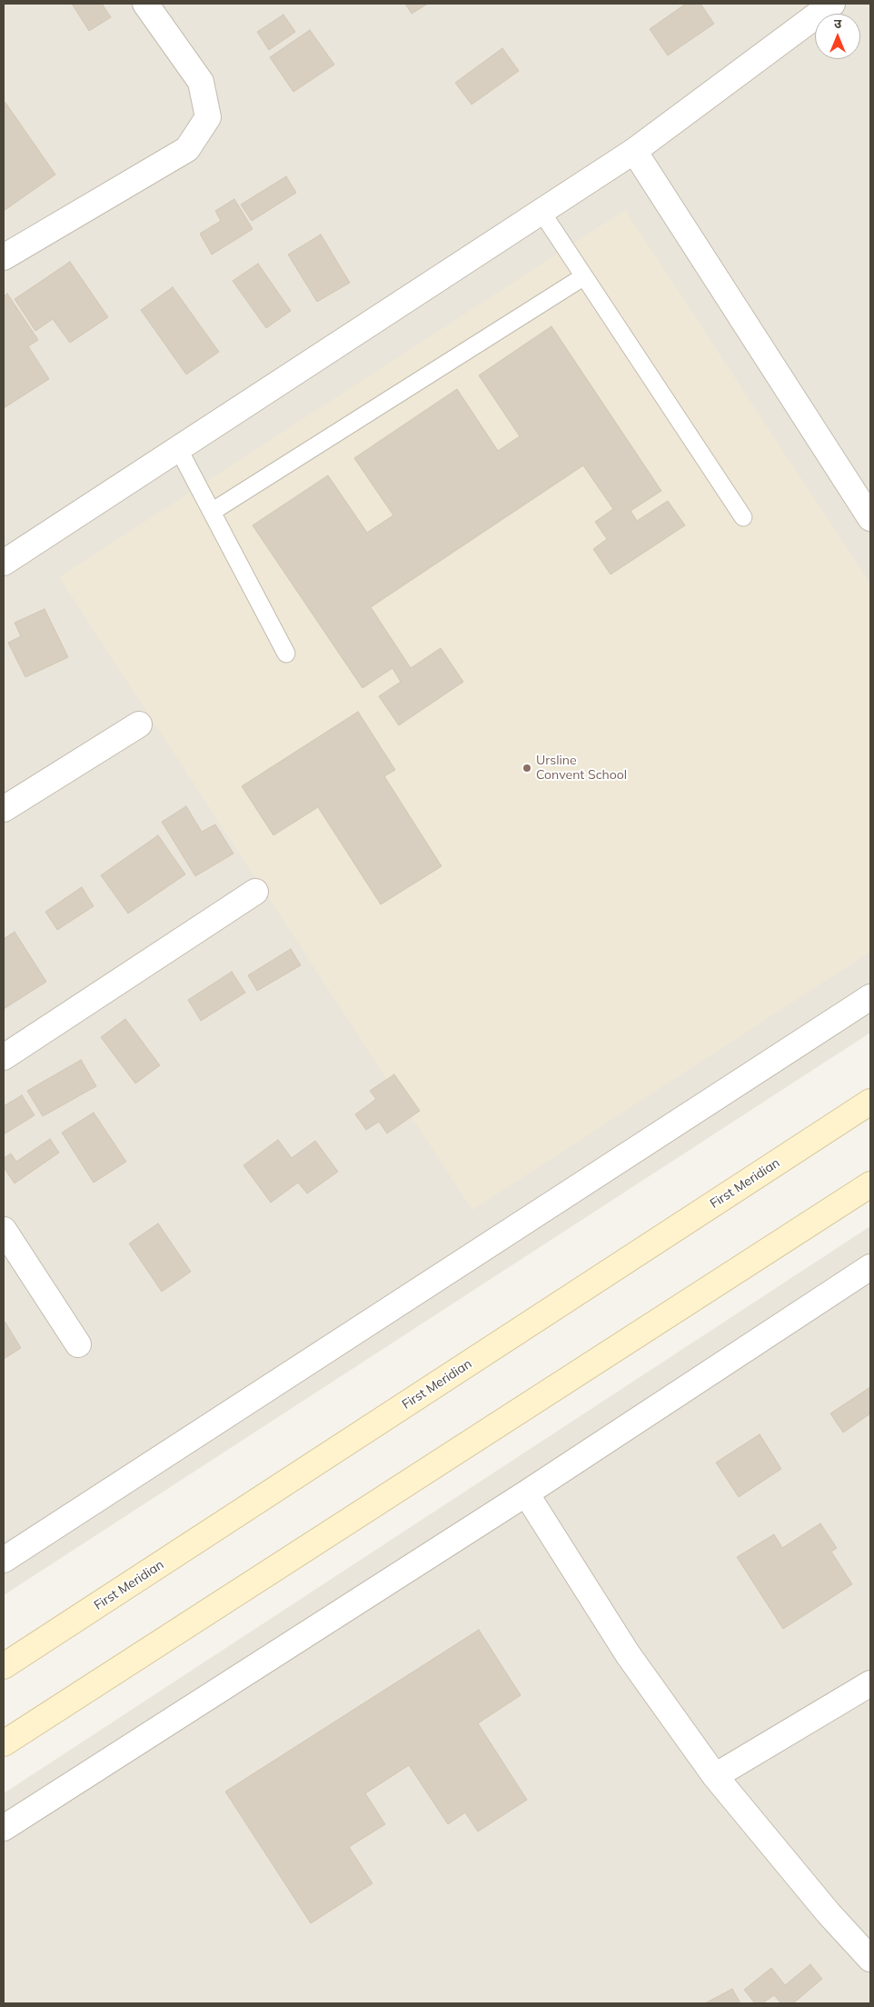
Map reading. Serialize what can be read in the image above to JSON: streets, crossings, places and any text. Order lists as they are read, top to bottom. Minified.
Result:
{"streets":{"street":["First Meridian"]},"places":["Ursline Convent School"],"north":"top"}
